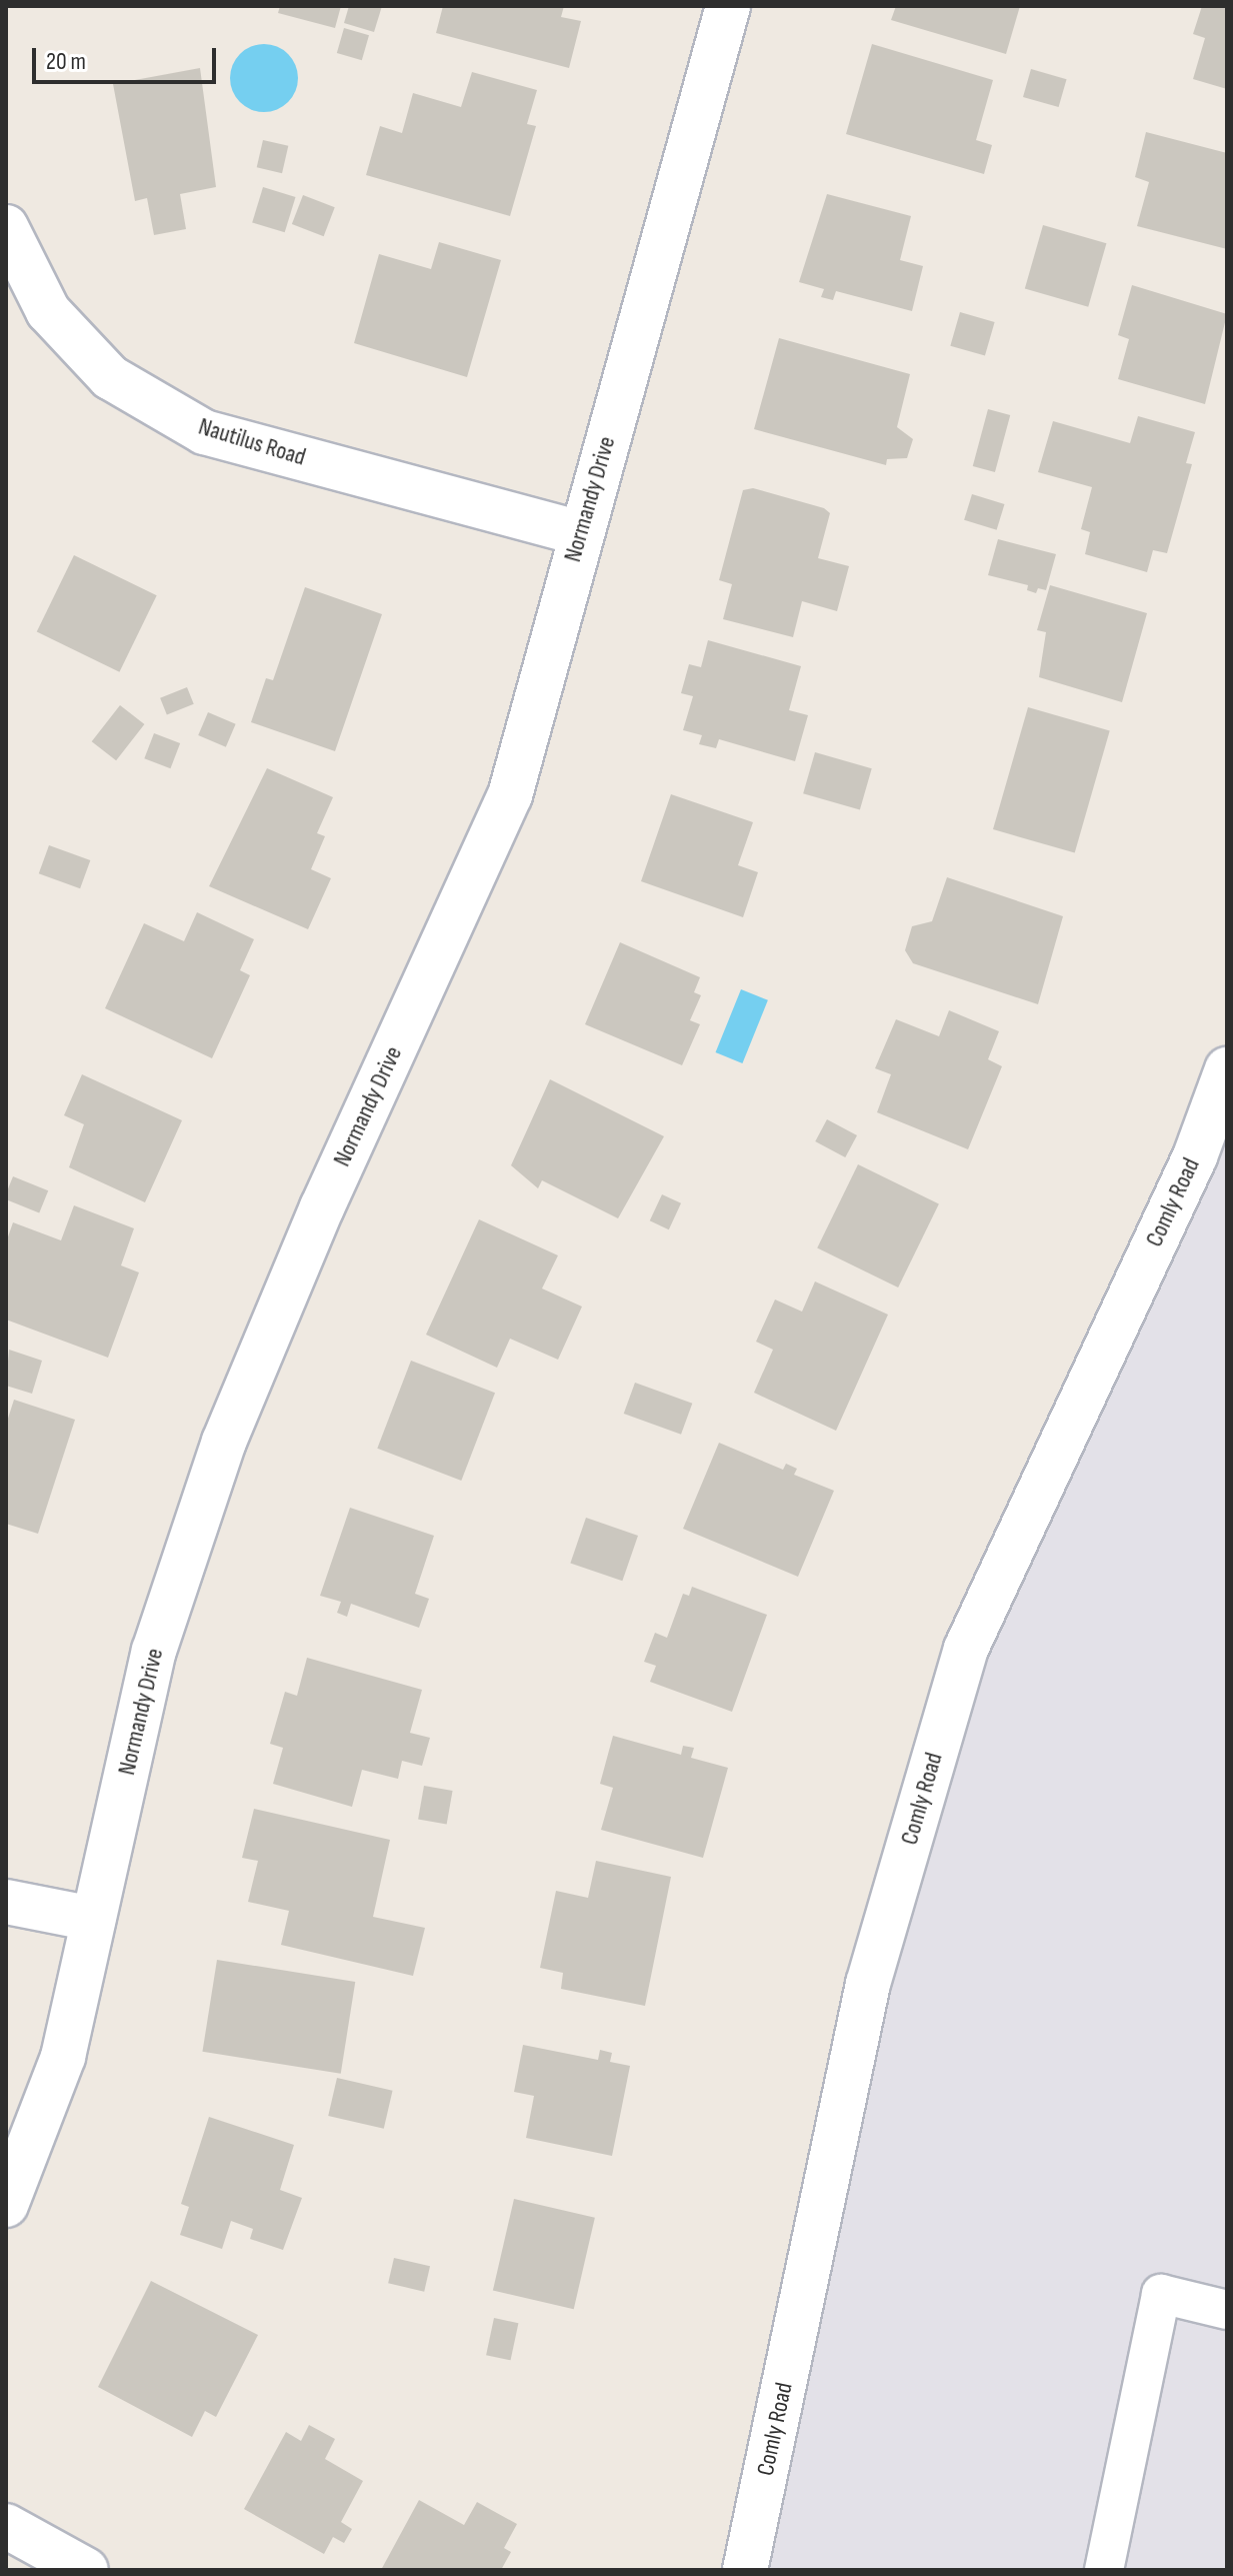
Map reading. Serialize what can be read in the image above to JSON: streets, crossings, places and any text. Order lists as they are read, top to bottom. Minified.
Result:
{"streets":{"street":["Nautilus Road","Normandy Drive","Comly Road"]},"crossings":[["Nautilus Road","Normandy Drive"]],"scale_bar":"20 m"}
